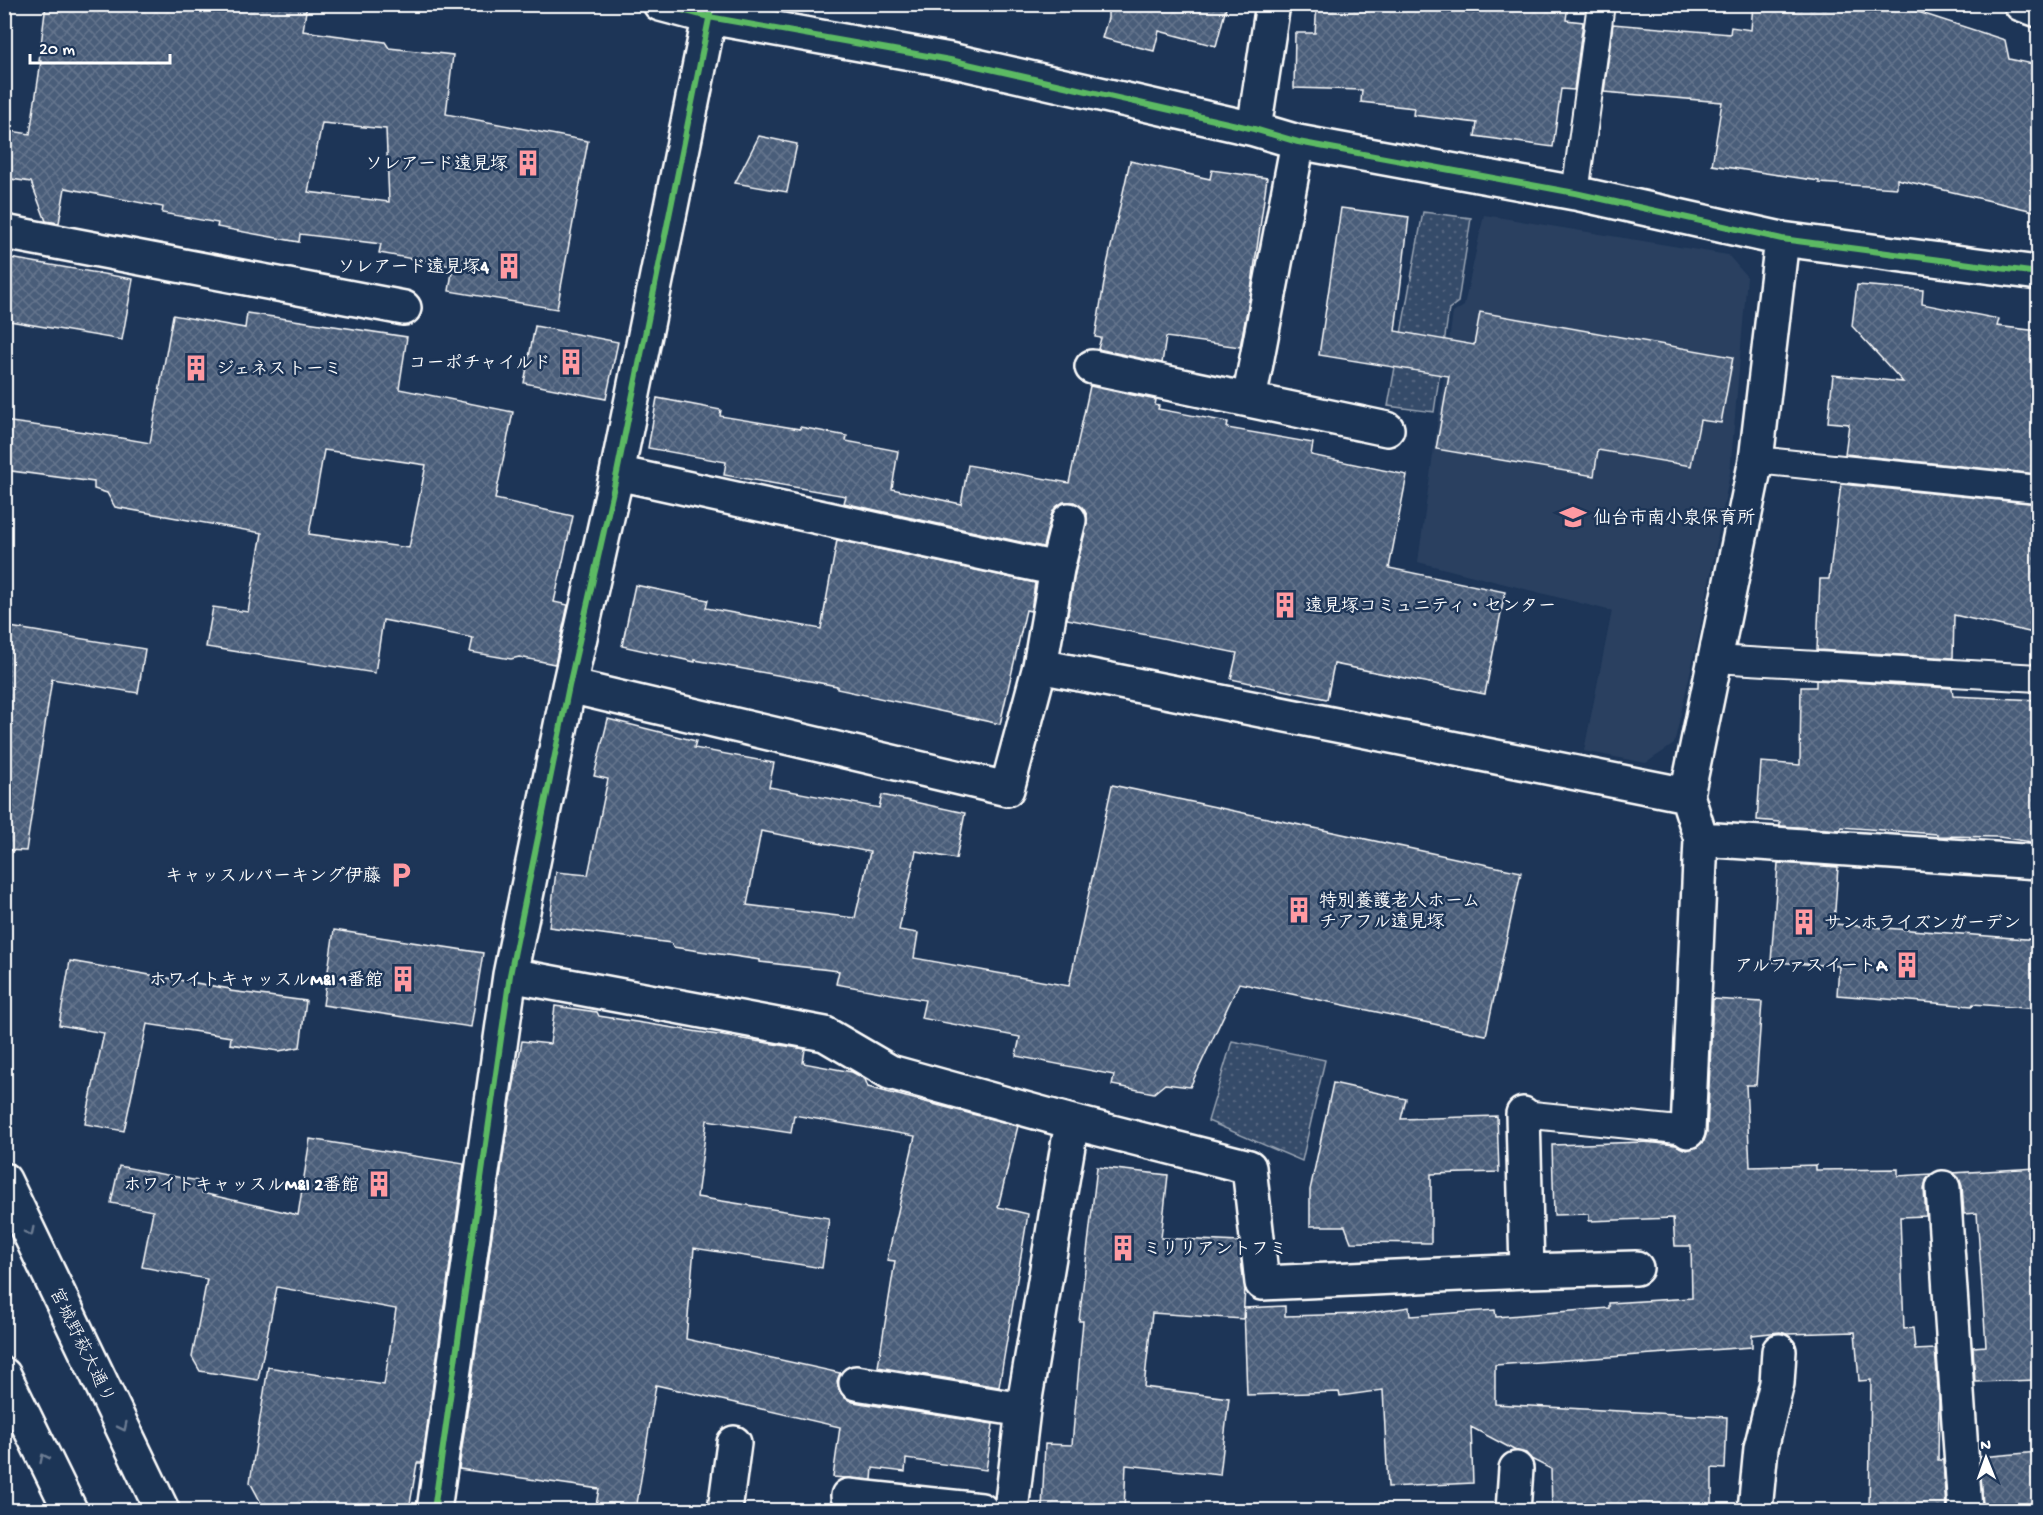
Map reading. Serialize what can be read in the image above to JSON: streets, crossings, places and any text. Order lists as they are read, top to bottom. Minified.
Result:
{"streets":{"street":["宮城野萩大通り"]},"places":{"building":["ソレアード遠見塚","ソレアード遠見塚4","コーポチャイルド","ジェネストーミ","遠見塚コミュニティ・センター","特別養護老人ホーム チアフル遠見塚","サンホライズンガーデン","アルファスイートA","ホワイトキャッスルM&I 1番館","ホワイトキャッスルM&I 2番館","ミリリアントフミ"],"school or university":["仙台市南小泉保育所"],"parking":["キャッスルパーキング伊藤"]},"scale_bar":"20 m","north":"top"}
